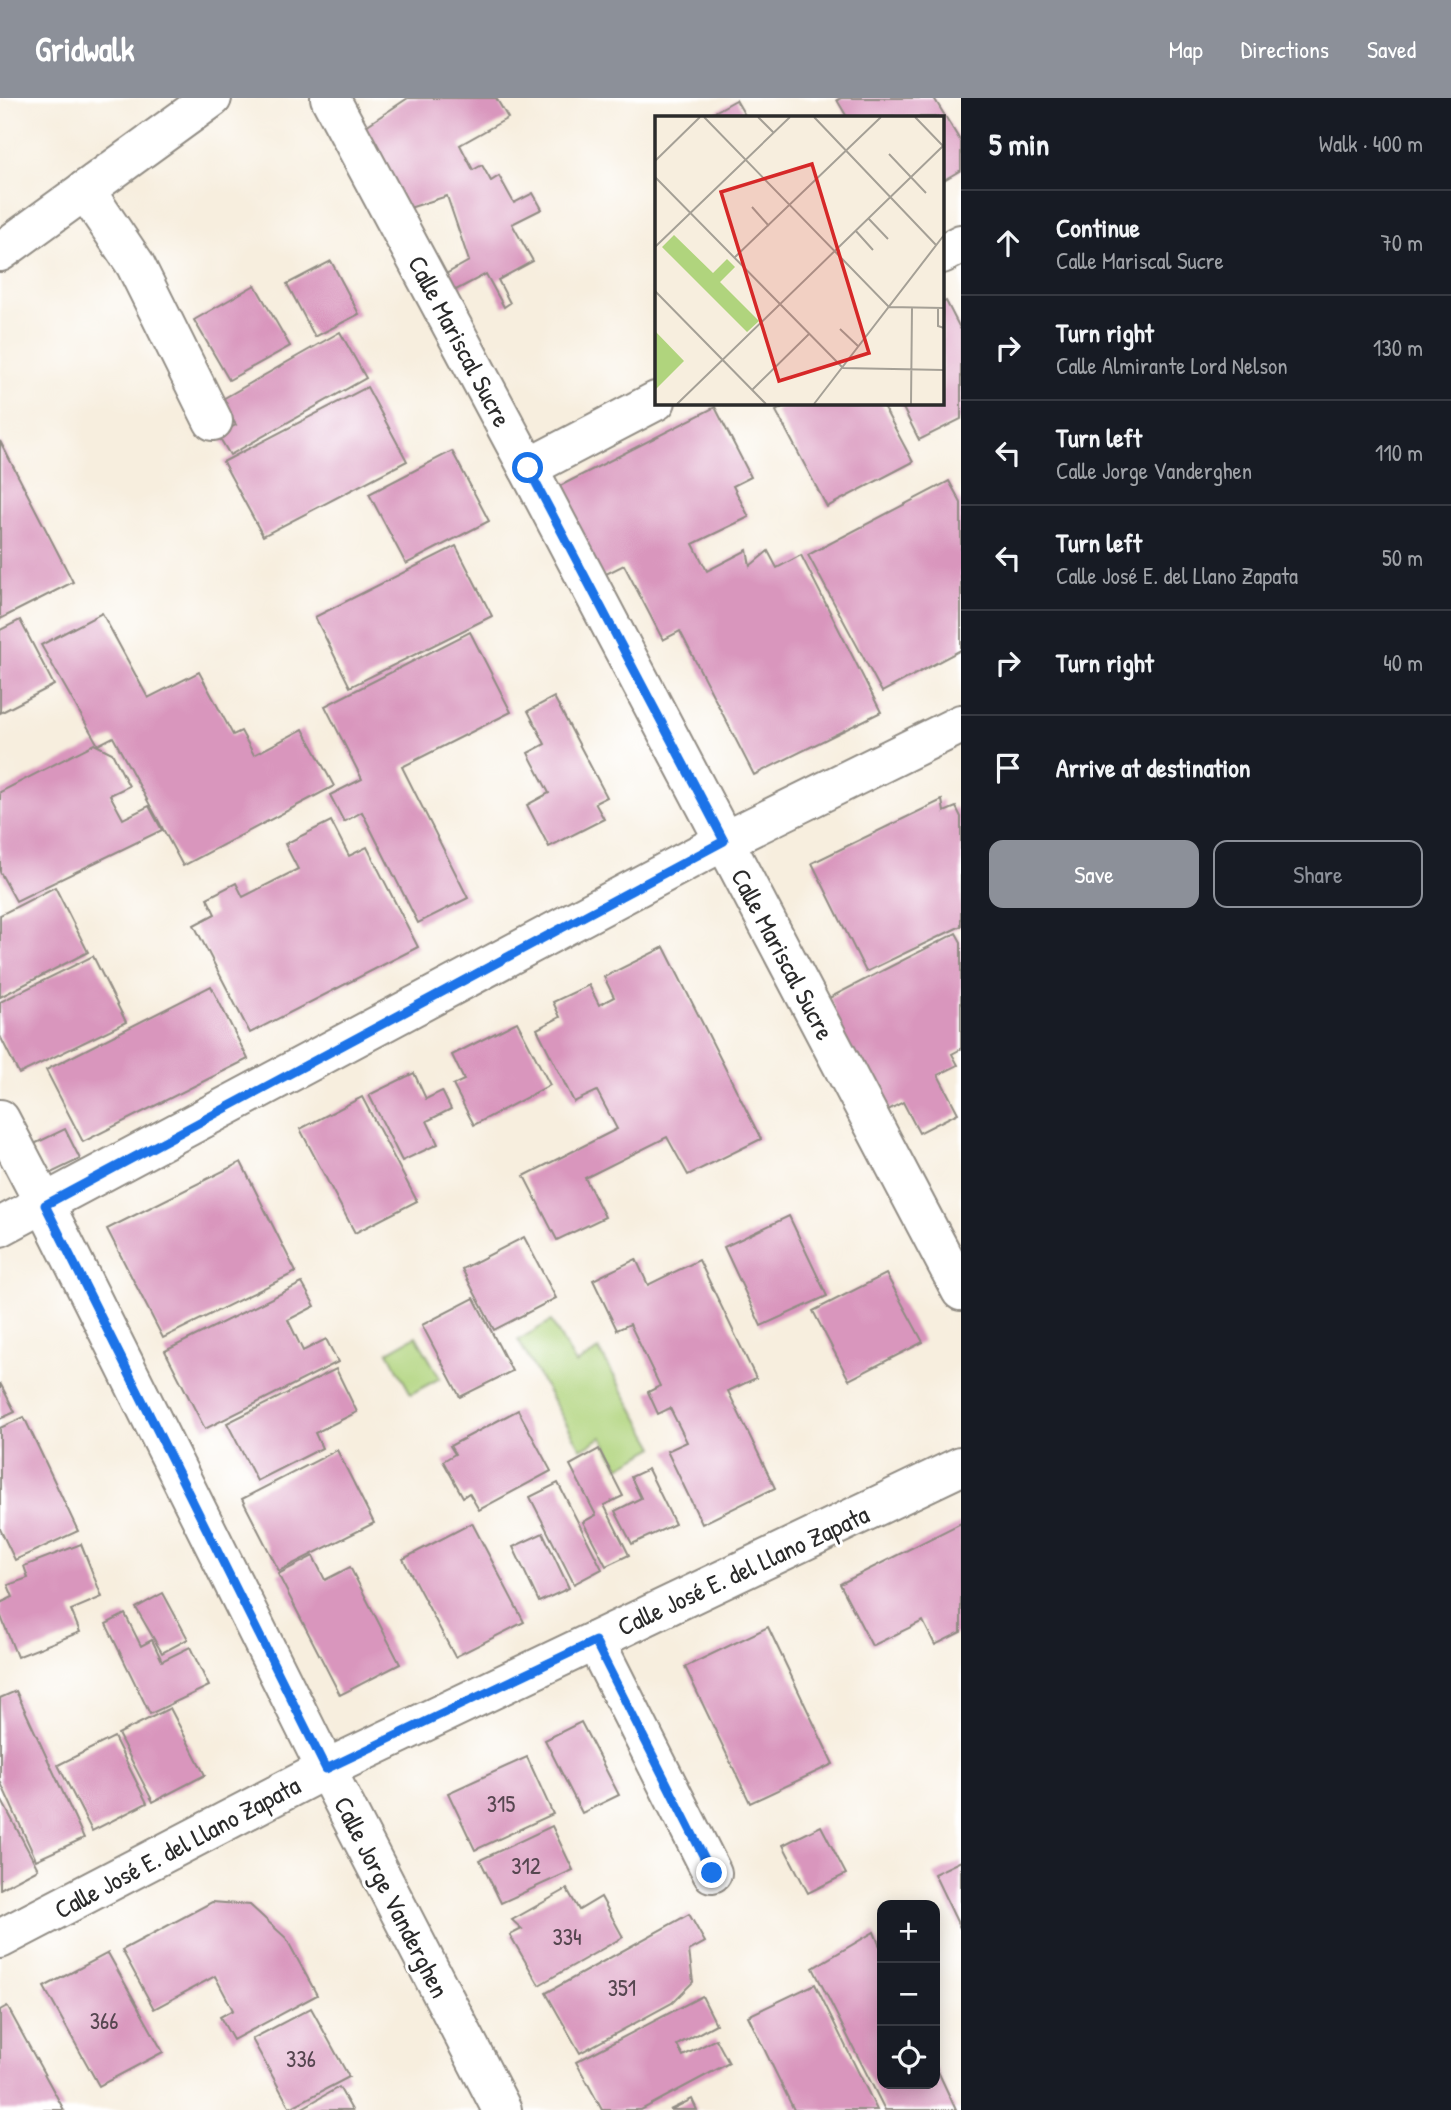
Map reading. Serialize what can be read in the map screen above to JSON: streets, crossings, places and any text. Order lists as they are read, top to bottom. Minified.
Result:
{"streets":{"street":["Calle Mariscal Sucre","Calle José E. del Llano Zapata","Calle Jorge Vanderghen"]},"crossings":[["Calle José E. del Llano Zapata","Calle Jorge Vanderghen"]],"house_numbers":["315","312","334","351","366","336"],"page":{"header":"Gridwalk","nav":["Map","Directions","Saved"],"heading":["5 min","Walk · 400 m"],"list":[["Continue","Calle Mariscal Sucre","70 m"],["Turn right","Calle Almirante Lord Nelson","130 m"],["Turn left","Calle Jorge Vanderghen","110 m"],["Turn left","Calle José E. del Llano Zapata","50 m"],["Turn right","40 m"],"Arrive at destination"],"buttons":["Save","Share"],"map_buttons":["+","−"]}}
